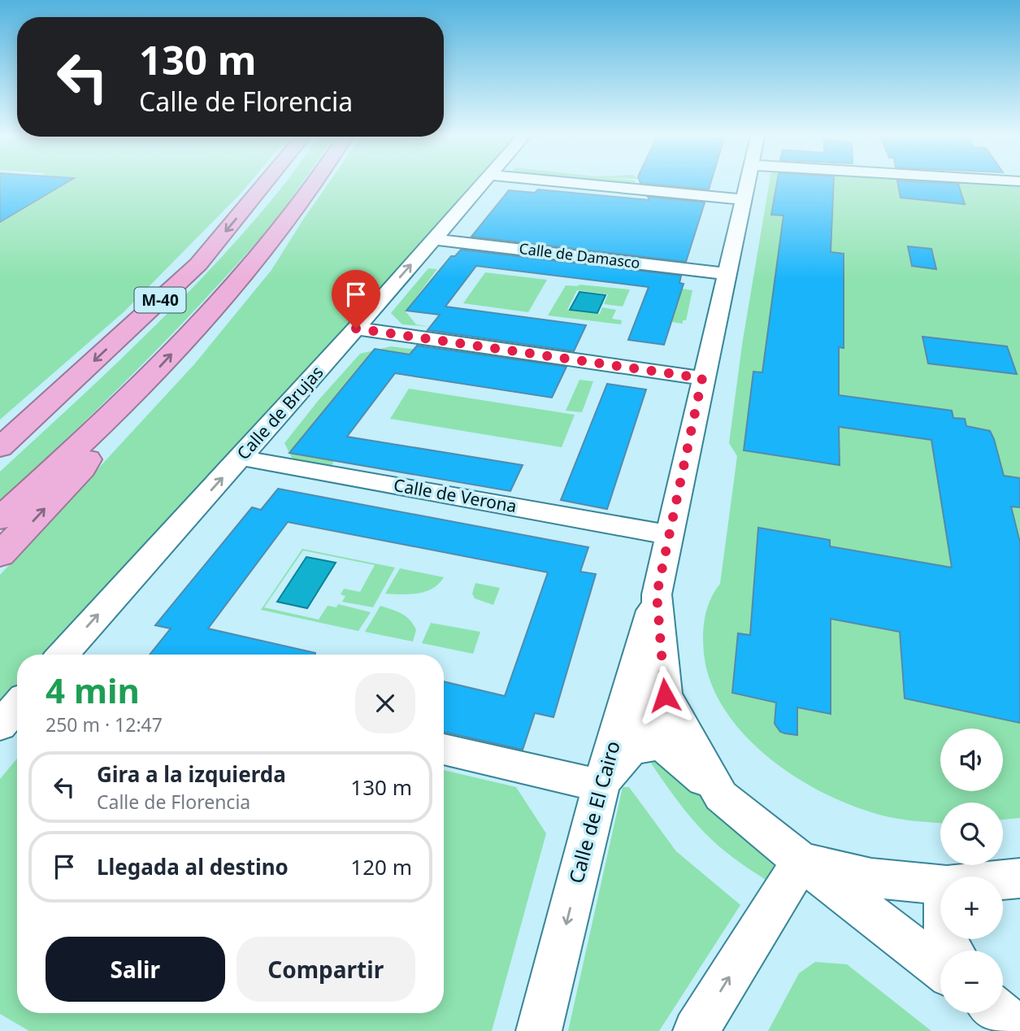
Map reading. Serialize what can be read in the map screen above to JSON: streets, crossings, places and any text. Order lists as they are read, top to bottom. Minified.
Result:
{"streets":{"highway":["M-40"],"street":["Calle de Damasco","Calle de Brujas","Calle de Verona","Calle de El Cairo"]},"crossings":[["Calle de Damasco","Calle de Brujas"],["Calle de Brujas","Calle de Verona"]],"one_way":["Calle de Brujas"],"page":{"turn":["130 m","Calle de Florencia"],"heading":["4 min","250 m · 12:47"],"map_buttons":["+","−"],"list":[{"name":"Gira a la izquierda","note":"Calle de Florencia","value":"130 m"},{"name":"Llegada al destino","value":"120 m"}],"buttons":["Salir","Compartir"]}}
